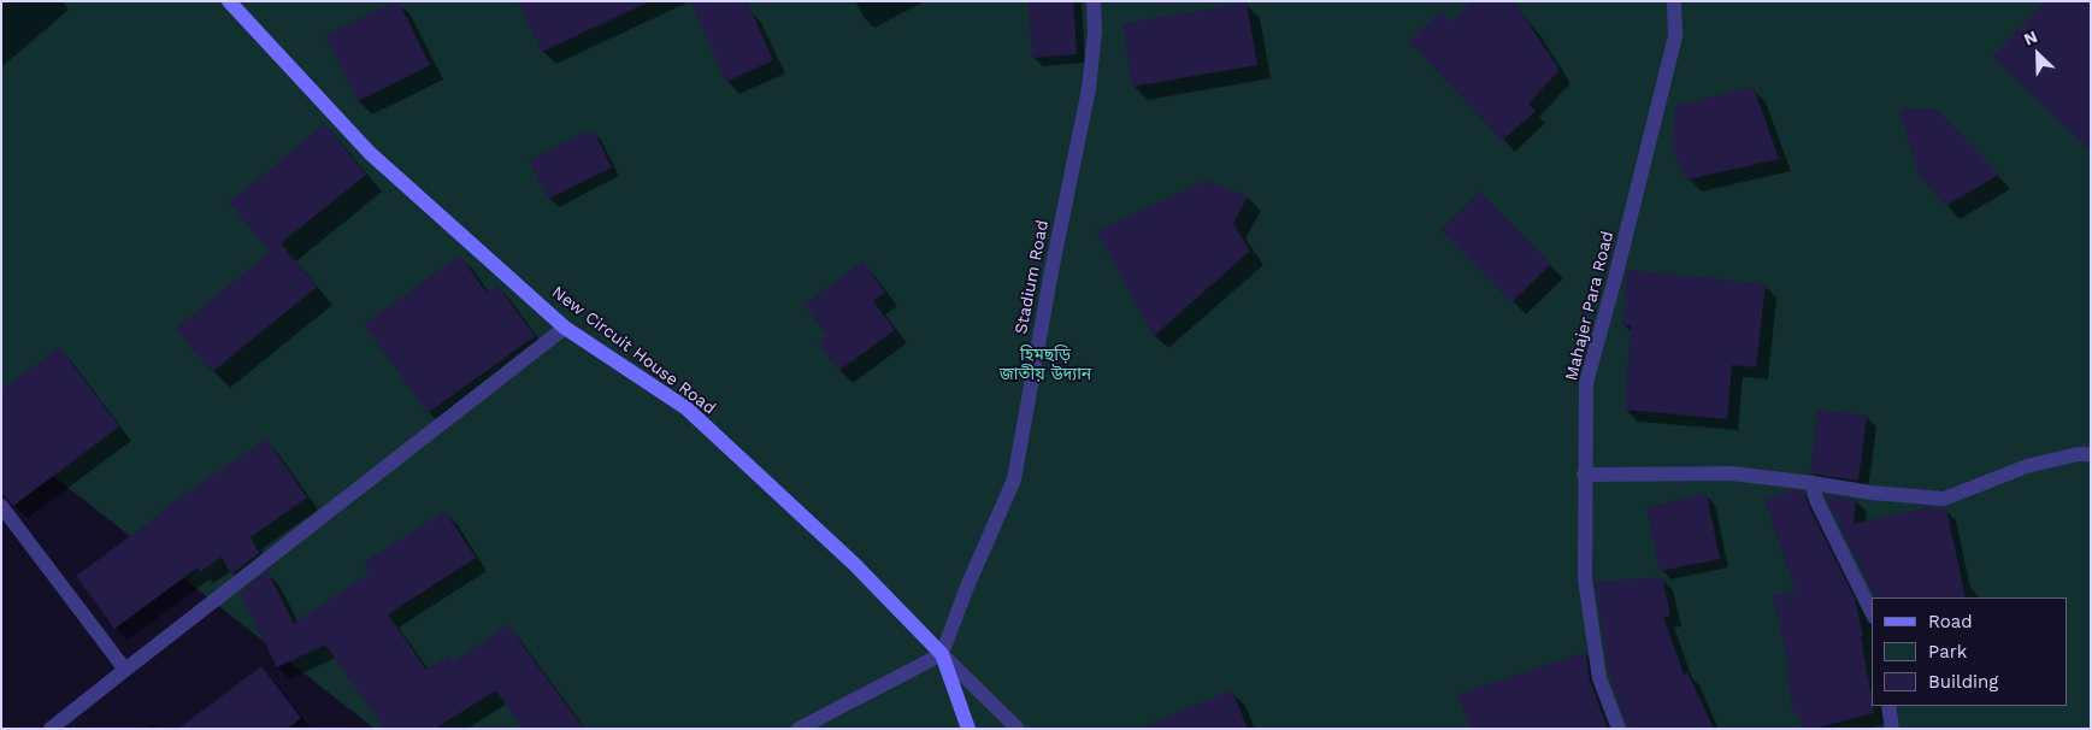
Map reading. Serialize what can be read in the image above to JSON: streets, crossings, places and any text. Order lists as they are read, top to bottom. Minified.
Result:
{"streets":{"street":["Stadium Road","Mahajer Para Road","New Circuit House Road"]},"crossings":[["Stadium Road","New Circuit House Road"]],"parks":["হিমছড়ি জাতীয় উদ্যান"],"legend":["Road","Park","Building"],"north":"top left"}
